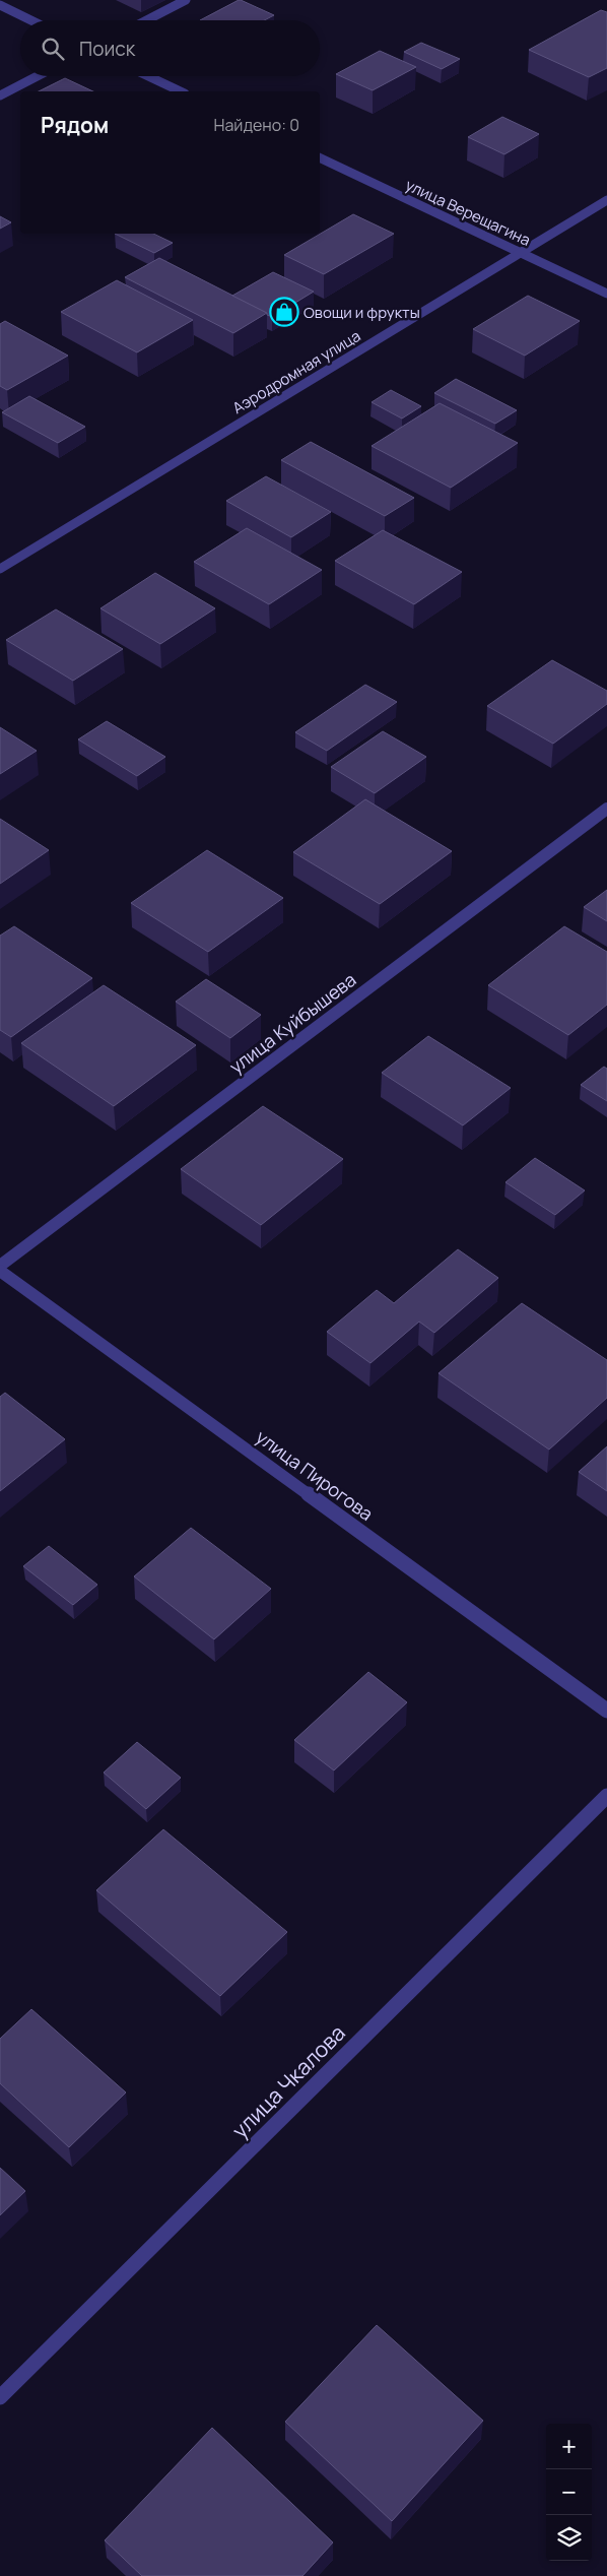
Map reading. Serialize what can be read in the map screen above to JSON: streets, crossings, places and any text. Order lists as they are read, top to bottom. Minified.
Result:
{"streets":{"street":["улица Верещагина","Аэродромная улица","улица Куйбышева","улица Пирогова","улица Чкалова"]},"crossings":[["улица Верещагина","Аэродромная улица"]],"places":{"shop":["Овощи и фрукты"]},"page":{"search":"Поиск","heading":["Рядом","Найдено: 0"],"map_buttons":["+","−"]}}
